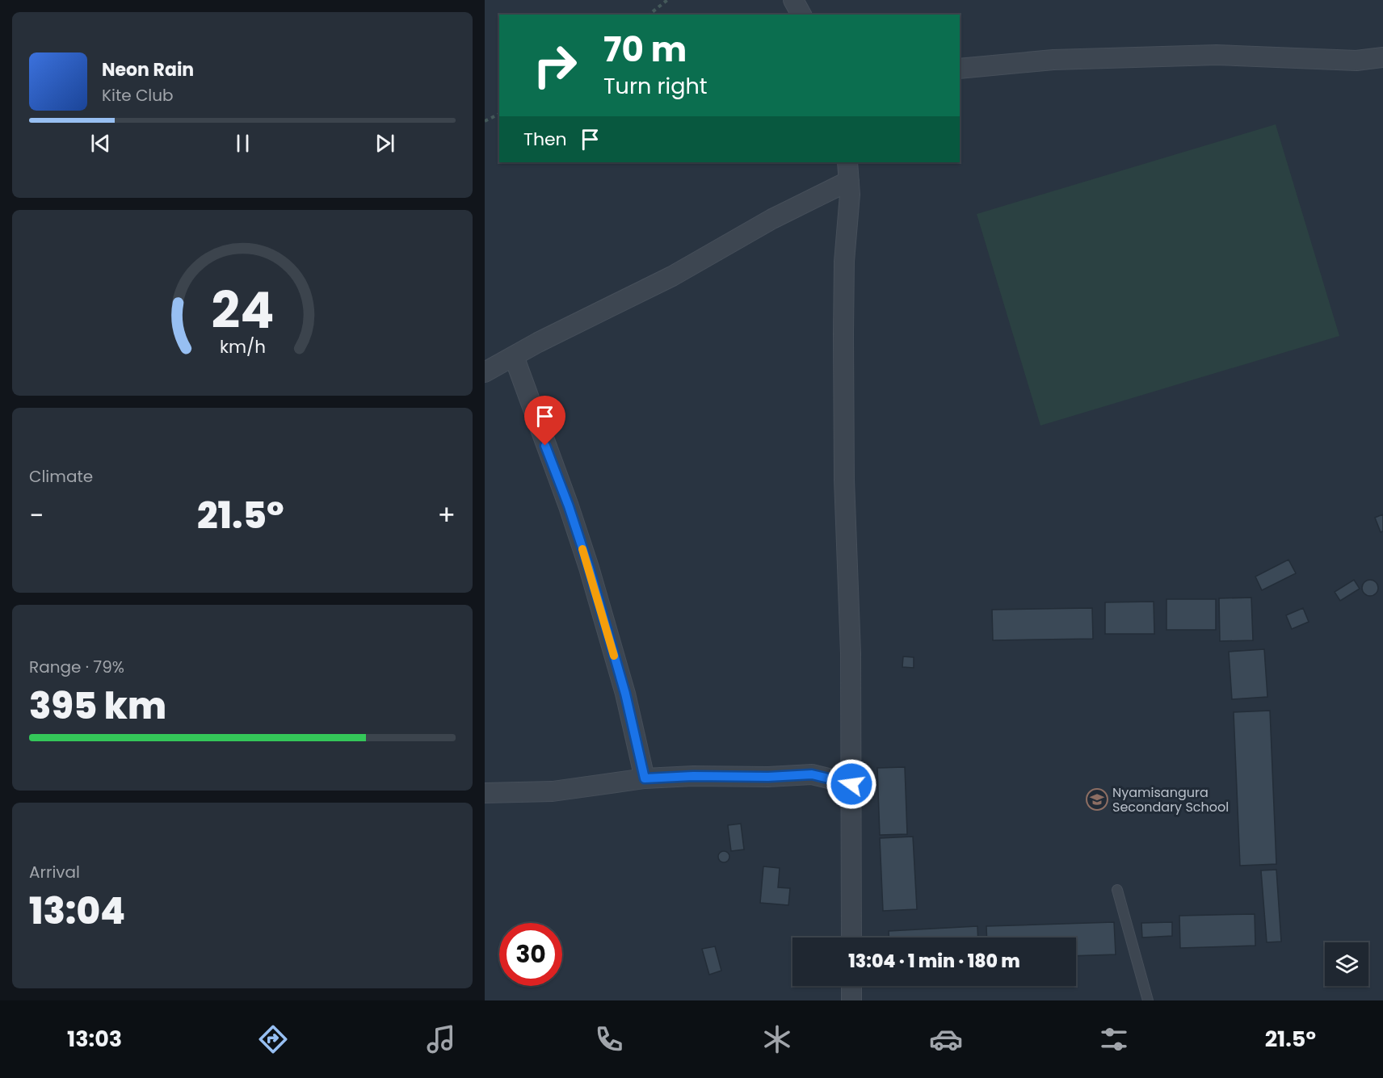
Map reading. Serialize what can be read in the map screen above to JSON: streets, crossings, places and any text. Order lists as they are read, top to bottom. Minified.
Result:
{"places":{"school or university":["Nyamisangura Secondary School"]},"page":{"turn":["70 m","Turn right"],"song":["Neon Rain","Kite Club"],"then":"Then","tile":["Climate",["Range · 79%","395 km"],["Arrival","13:04"]],"heat":["−","21.5°","+"],"limit":"30","trip":"13:04 · 1 min · 180 m","tabs":["13:03","21.5°"],"gauge":["24","km/h"]}}
